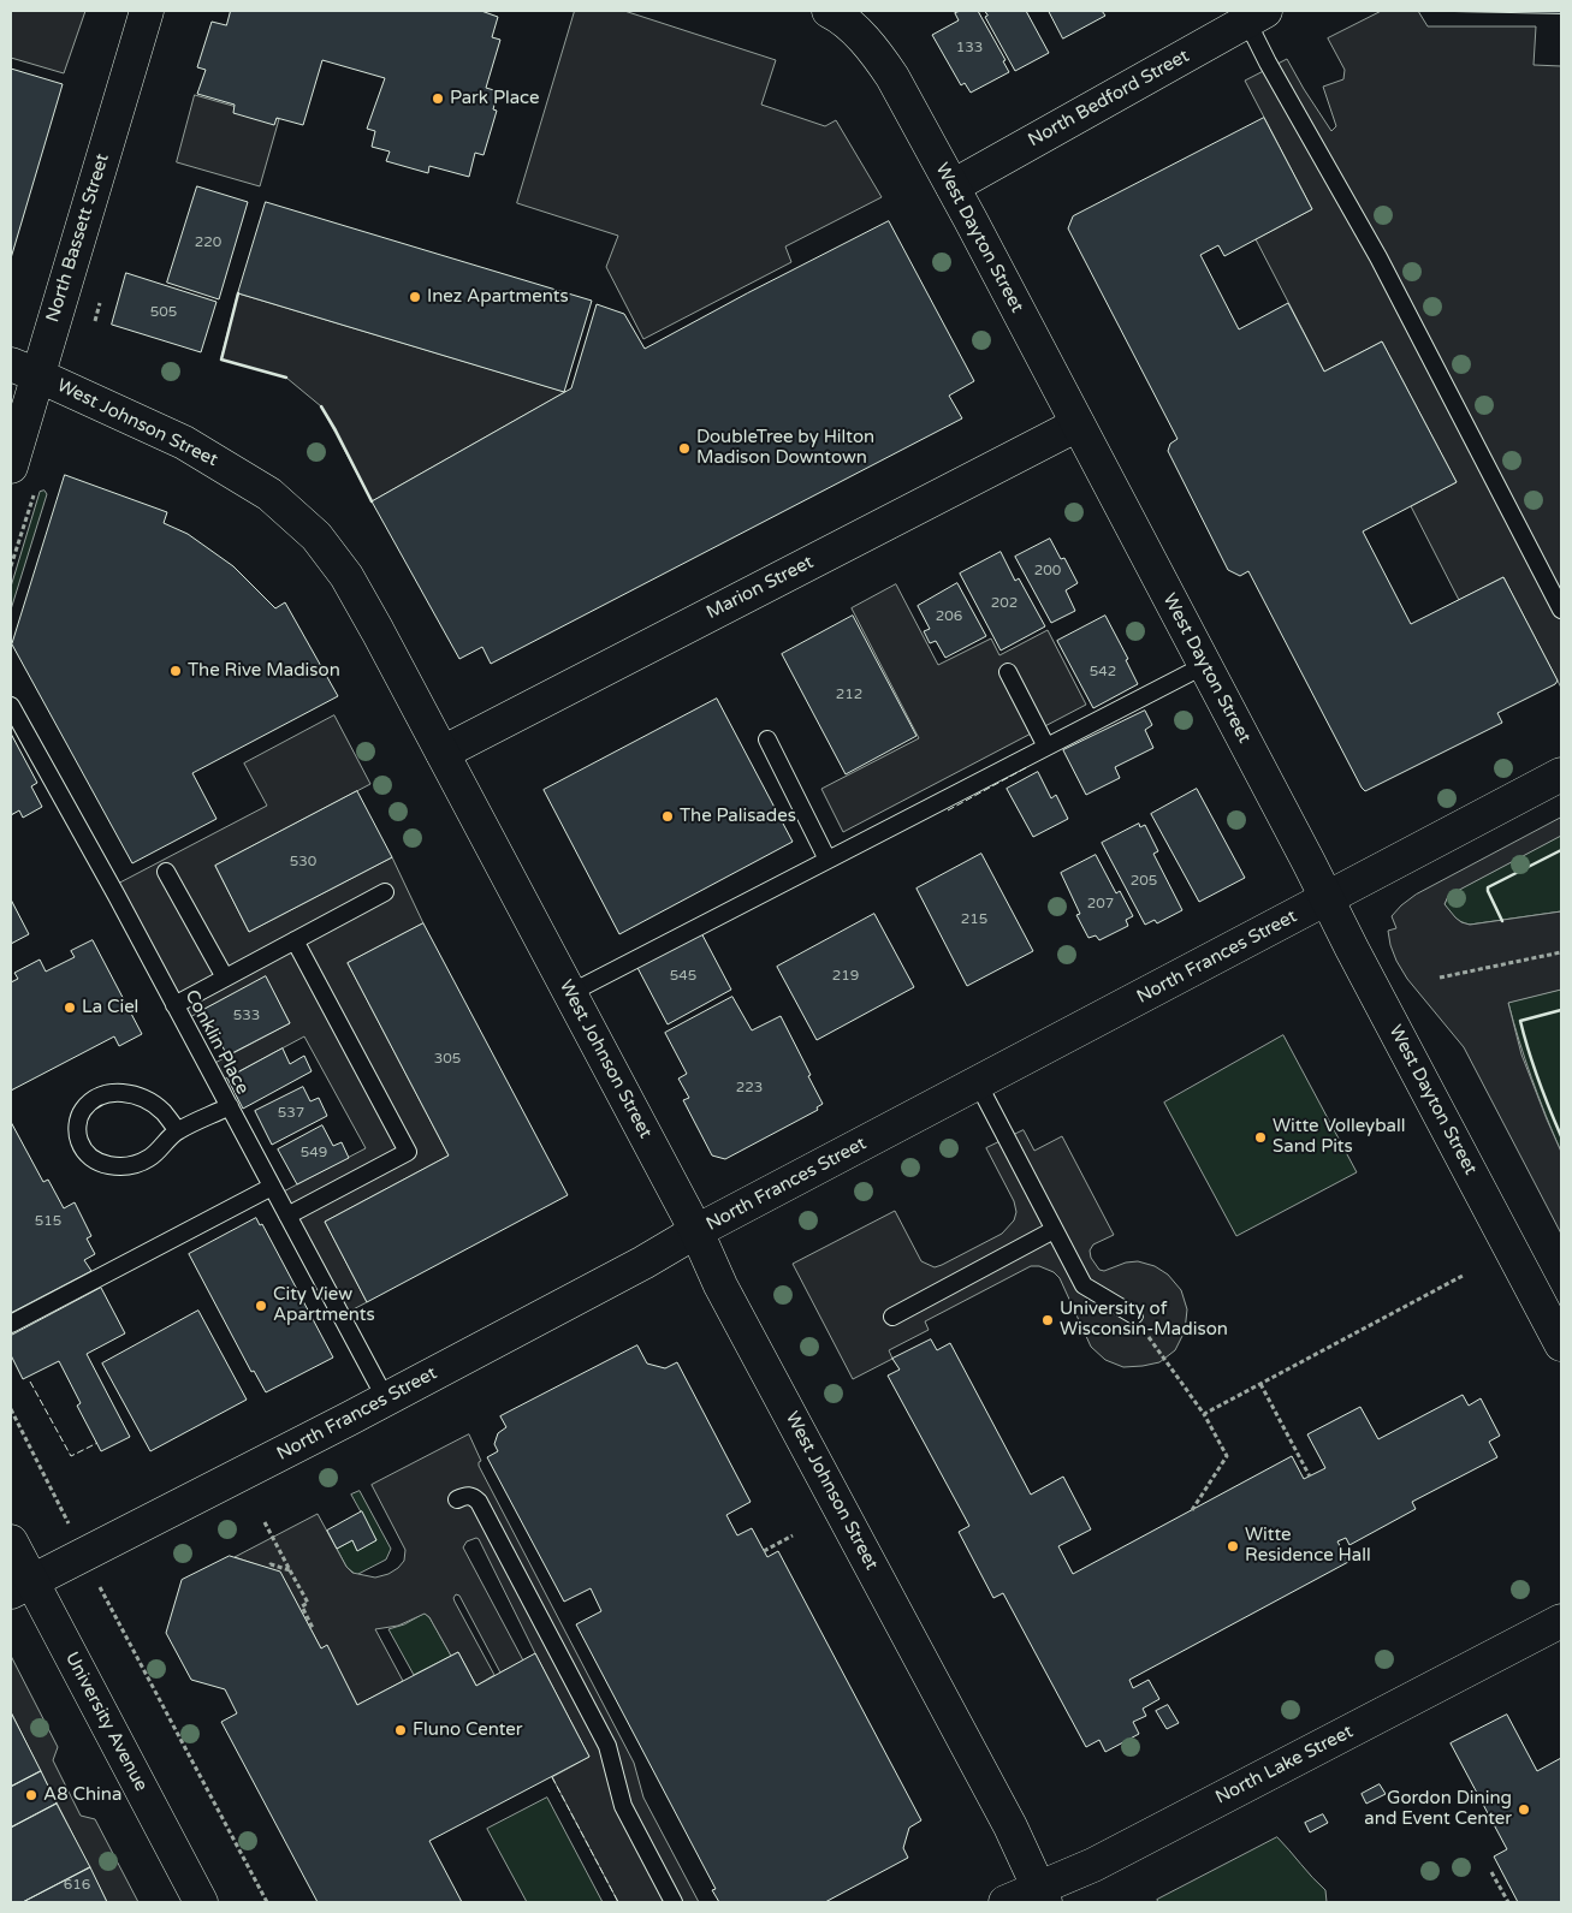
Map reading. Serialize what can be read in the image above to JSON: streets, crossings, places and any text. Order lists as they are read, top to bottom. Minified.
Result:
{"streets":{"street":["North Bedford Street","North Bassett Street","West Dayton Street","West Johnson Street","Marion Street","North Frances Street","University Avenue","North Lake Street"],"lane":["Conklin Place"]},"crossings":[["North Bedford Street","West Dayton Street"],["North Bassett Street","West Johnson Street"],["West Dayton Street","Marion Street"],["West Dayton Street","North Frances Street"],["West Johnson Street","Marion Street"],["West Johnson Street","North Frances Street"],["West Johnson Street","North Lake Street"],["North Frances Street","Conklin Place"],["North Frances Street","University Avenue"]],"places":["Park Place","Inez Apartments","DoubleTree by Hilton Madison Downtown","The Rive Madison","The Palisades","La Ciel","Witte Volleyball Sand Pits","City View Apartments","University of Wisconsin-Madison","Witte Residence Hall","Fluno Center","A8 China","Gordon Dining and Event Center"],"house_numbers":["133","220","505","200","202","206","542","212","530","205","207","215","545","219","533","305","223","537","549","515","616"]}
